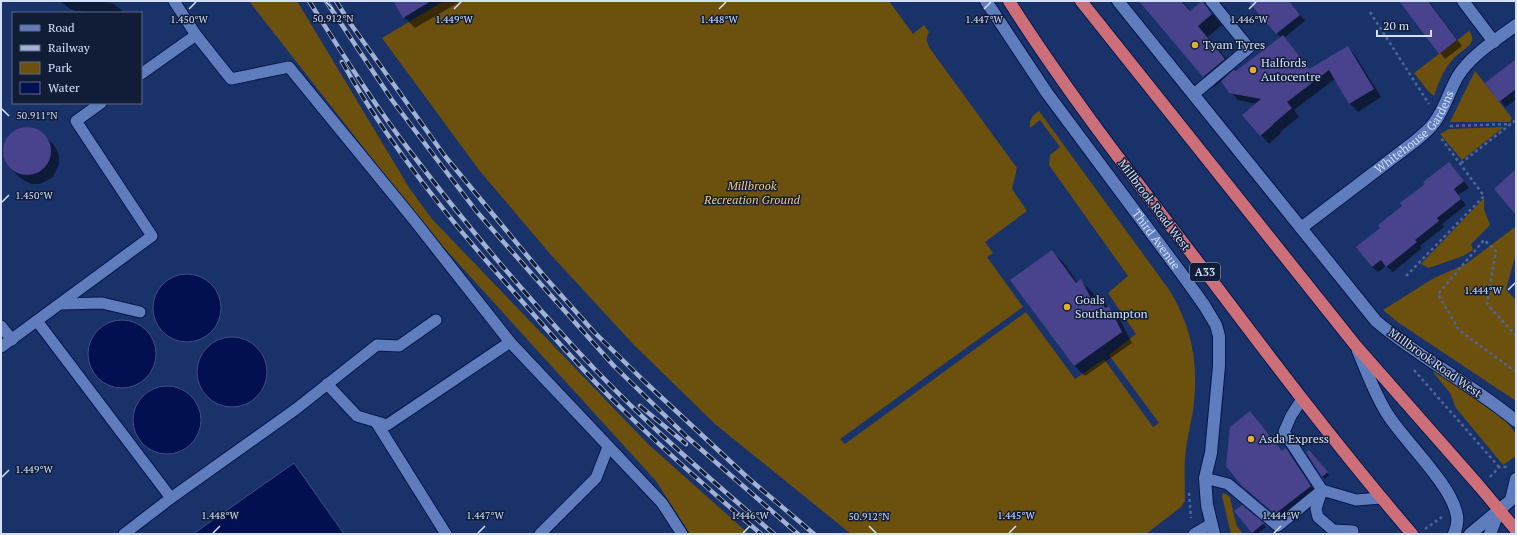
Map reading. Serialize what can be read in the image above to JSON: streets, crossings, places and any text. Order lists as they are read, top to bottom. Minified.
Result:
{"streets":{"highway":["Millbrook Road West","A33"],"street":["Whitehouse Gardens","Third Avenue"]},"crossings":[["Whitehouse Gardens","Millbrook Road West"]],"parks":["Millbrook Recreation Ground"],"places":["Tyam Tyres","Halfords Autocentre","Goals Southampton","Asda Express"],"legend":["Road","Railway","Park","Water"],"scale_bar":"20 m","coordinates":["50.912°N","1.450°W","1.449°W","1.448°W","1.447°W","1.446°W","50.911°N","1.444°W","1.445°W"]}
